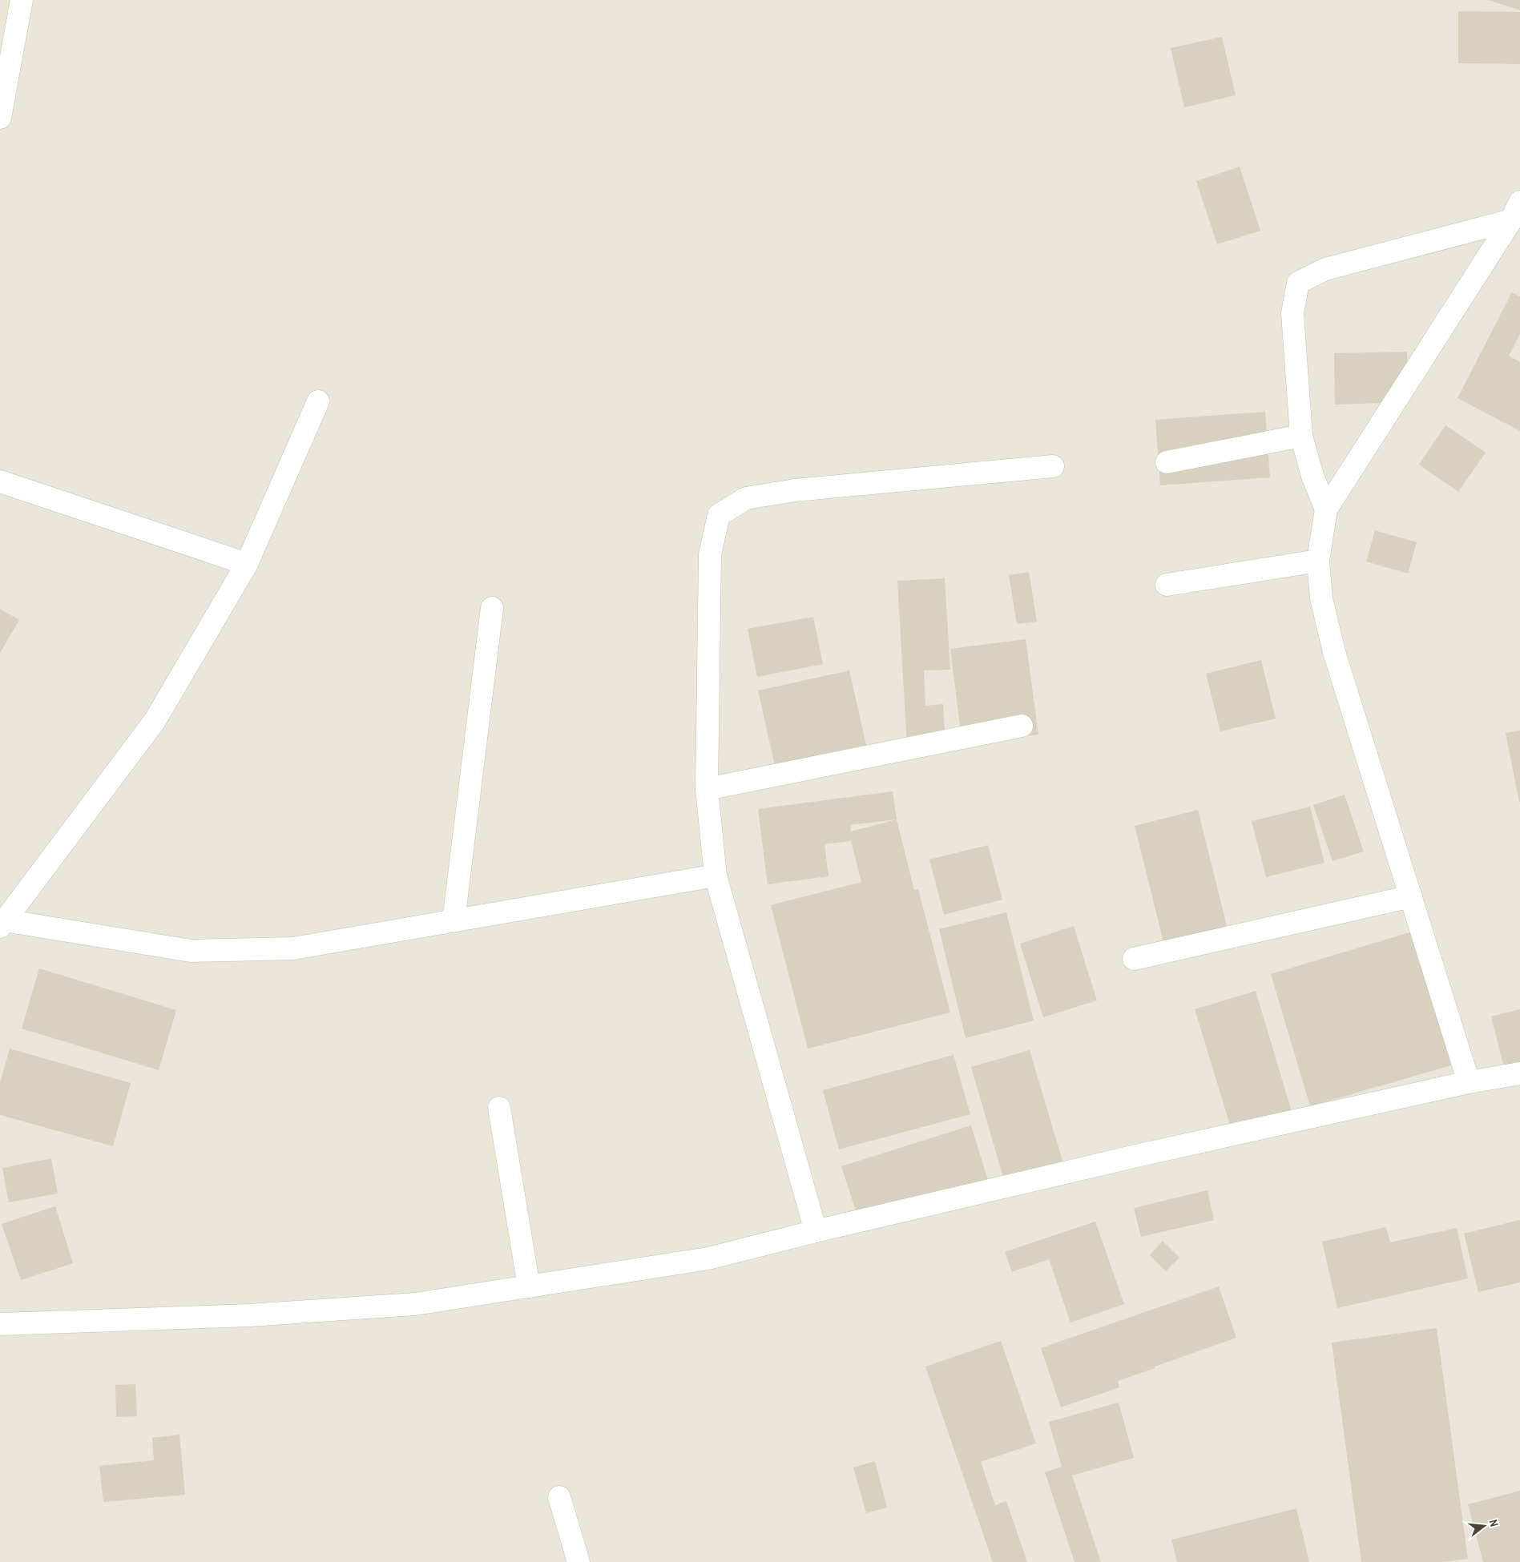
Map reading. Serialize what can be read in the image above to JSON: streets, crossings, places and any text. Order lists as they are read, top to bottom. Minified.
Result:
{"north":"right"}
